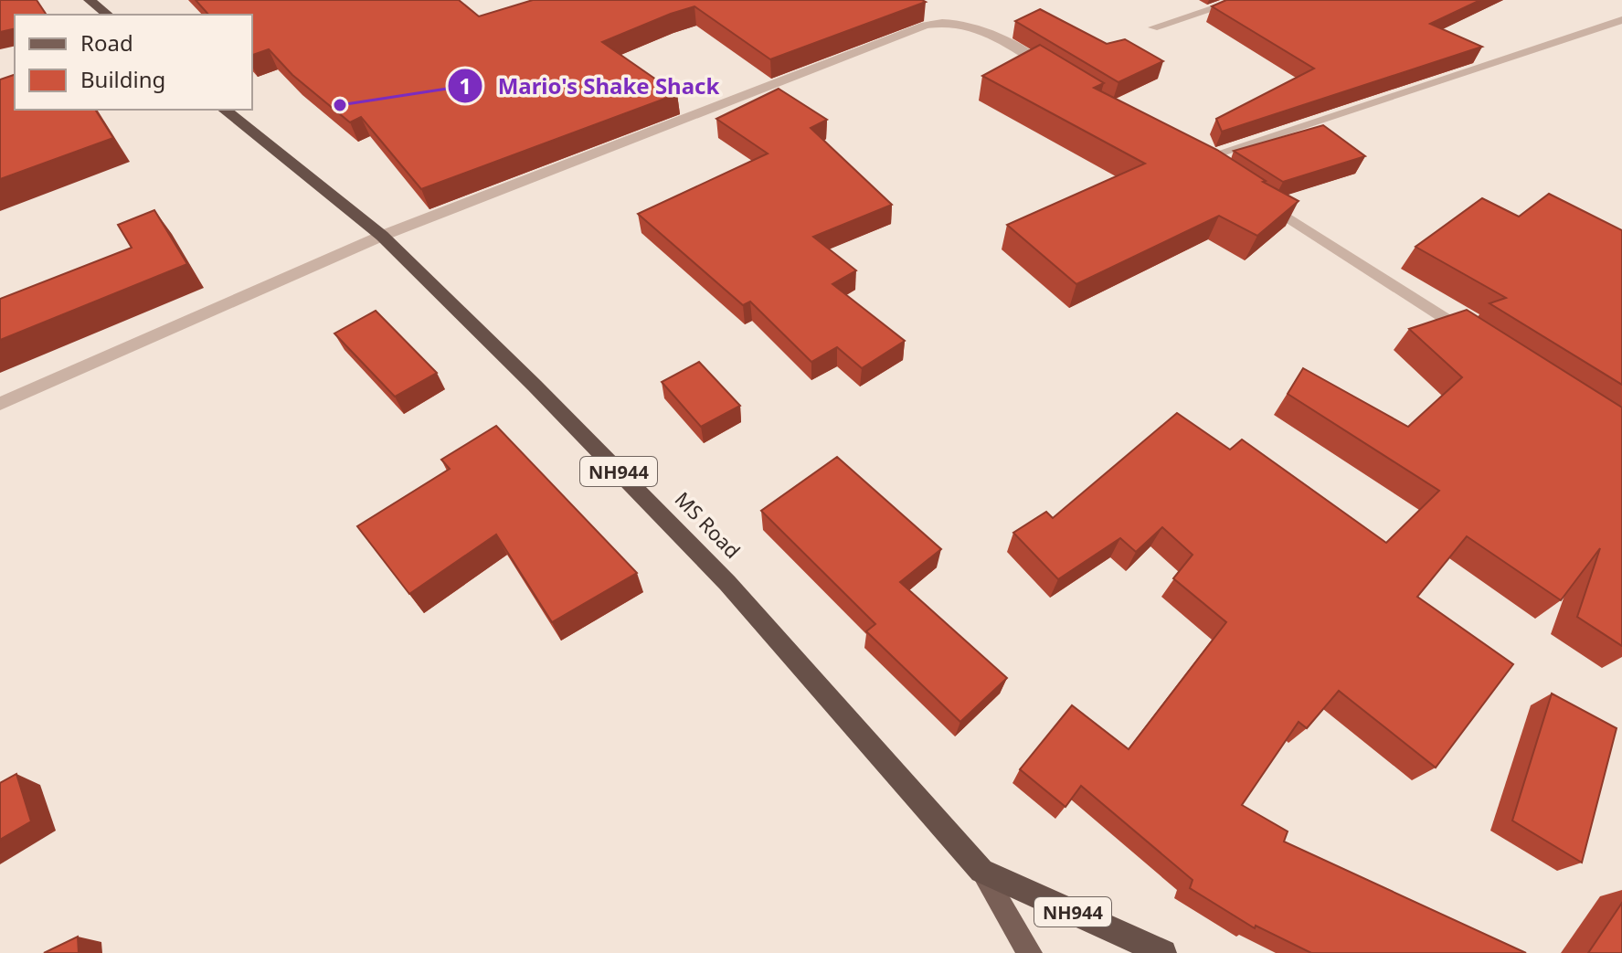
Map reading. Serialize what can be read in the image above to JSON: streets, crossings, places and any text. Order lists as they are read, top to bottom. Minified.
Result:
{"streets":{"highway":["NH944","MS Road"]},"places":["Mario's Shake Shack"],"legend":["Road","Building"]}
